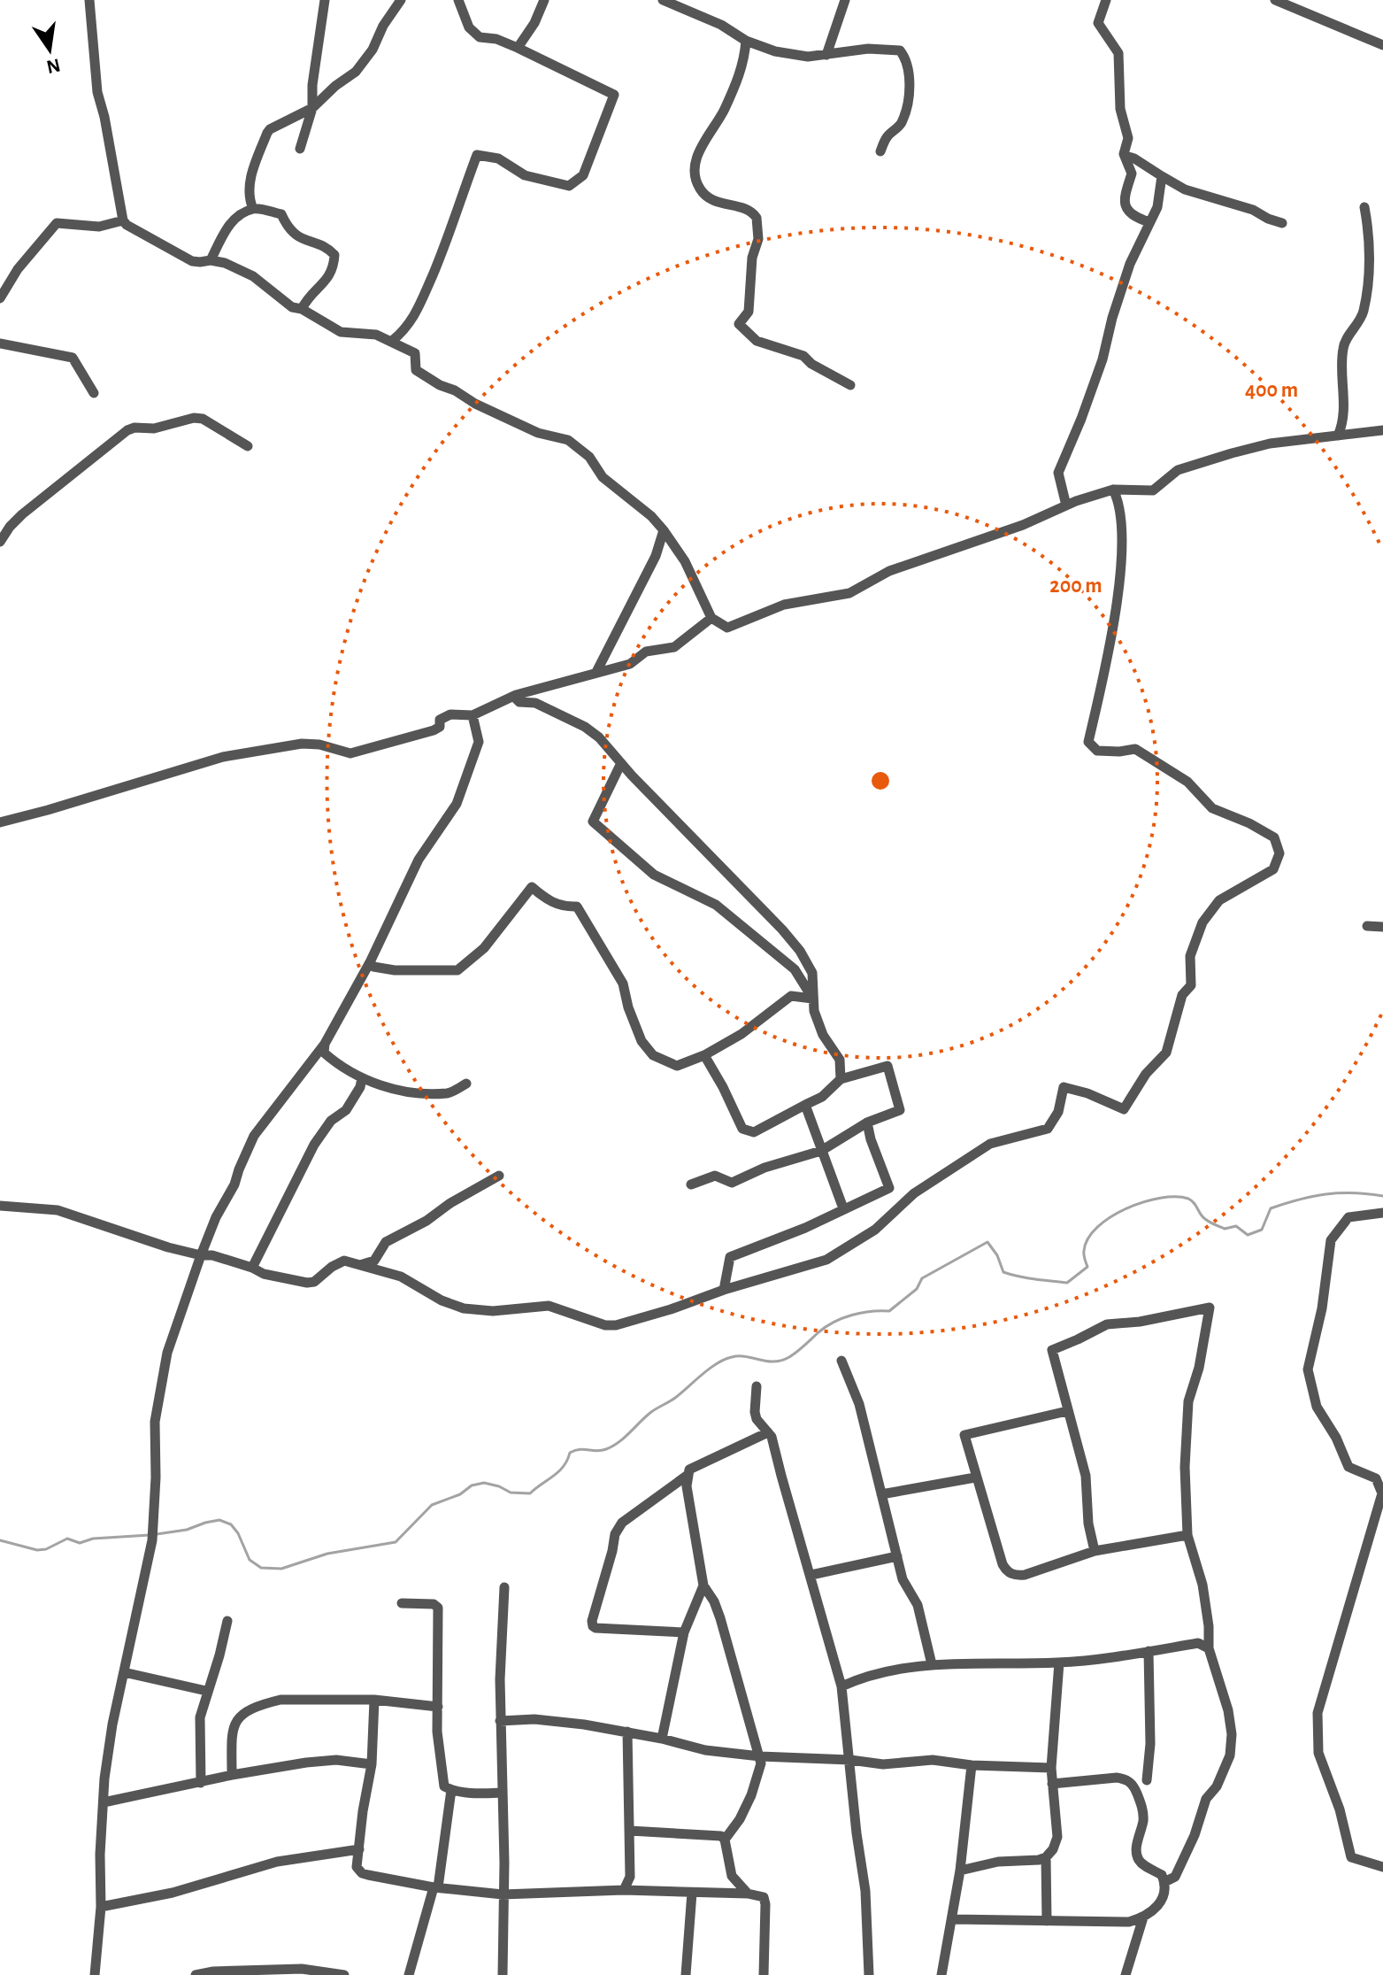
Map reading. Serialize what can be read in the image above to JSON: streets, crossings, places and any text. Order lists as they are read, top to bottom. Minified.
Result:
{"north":"bottom","rings":["400 m","200 m"]}
